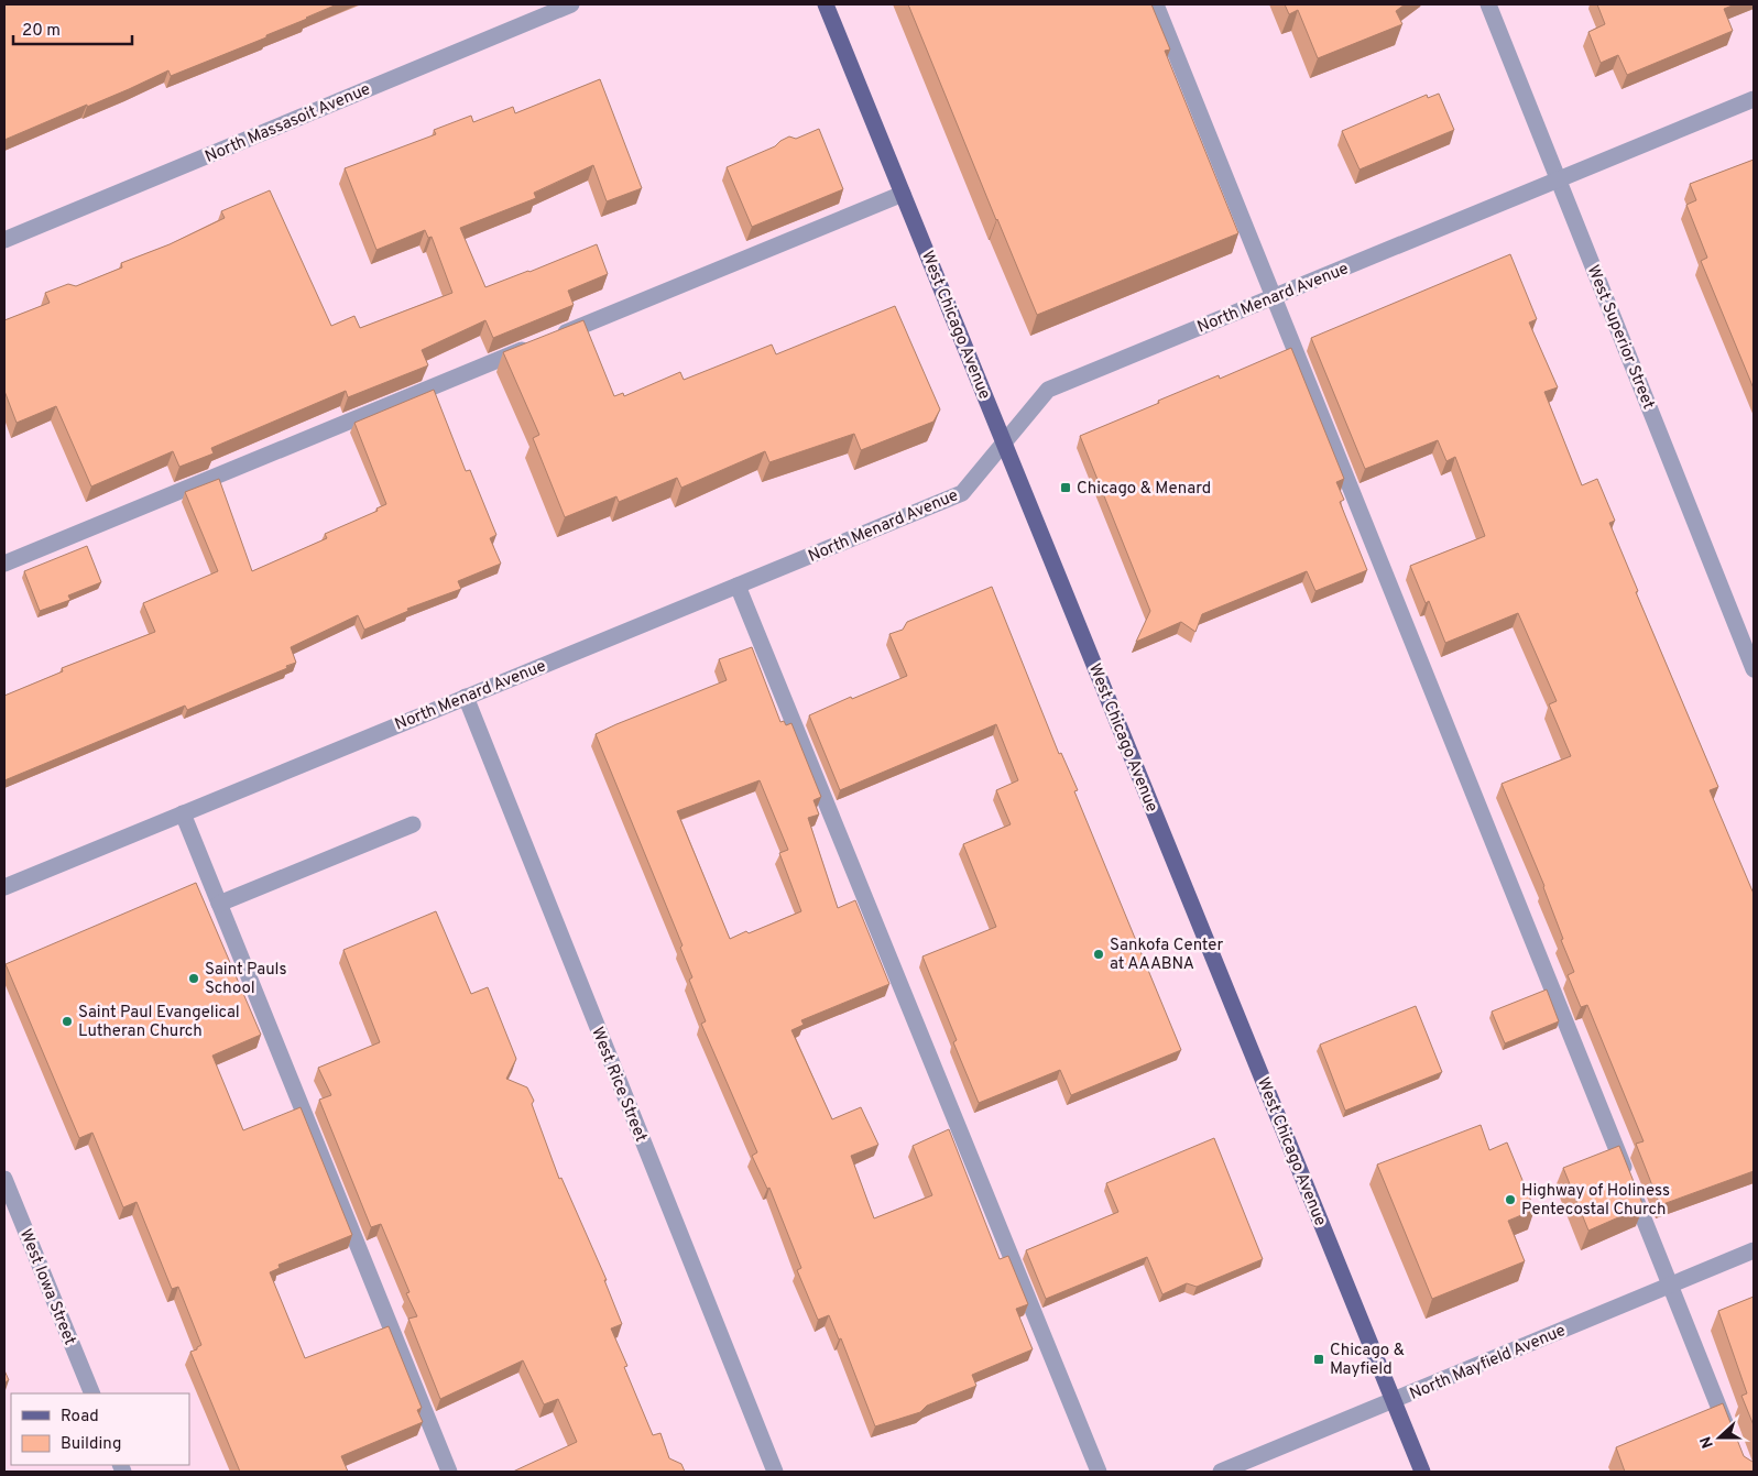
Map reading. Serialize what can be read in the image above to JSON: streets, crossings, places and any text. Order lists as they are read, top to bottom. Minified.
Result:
{"streets":{"main road":["West Chicago Avenue"],"street":["North Massasoit Avenue","North Menard Avenue","West Superior Street","West Rice Street","West Iowa Street","North Mayfield Avenue"]},"crossings":[["North Menard Avenue","West Chicago Avenue"],["North Menard Avenue","West Superior Street"],["North Menard Avenue","West Rice Street"],["West Chicago Avenue","North Mayfield Avenue"]],"places":{"transit":["Chicago & Menard","Chicago & Mayfield"],"other":["Sankofa Center at AAABNA","Saint Pauls School","Saint Paul Evangelical Lutheran Church","Highway of Holiness Pentecostal Church"]},"legend":["Road","Building"],"scale_bar":"20 m","north":"left"}
